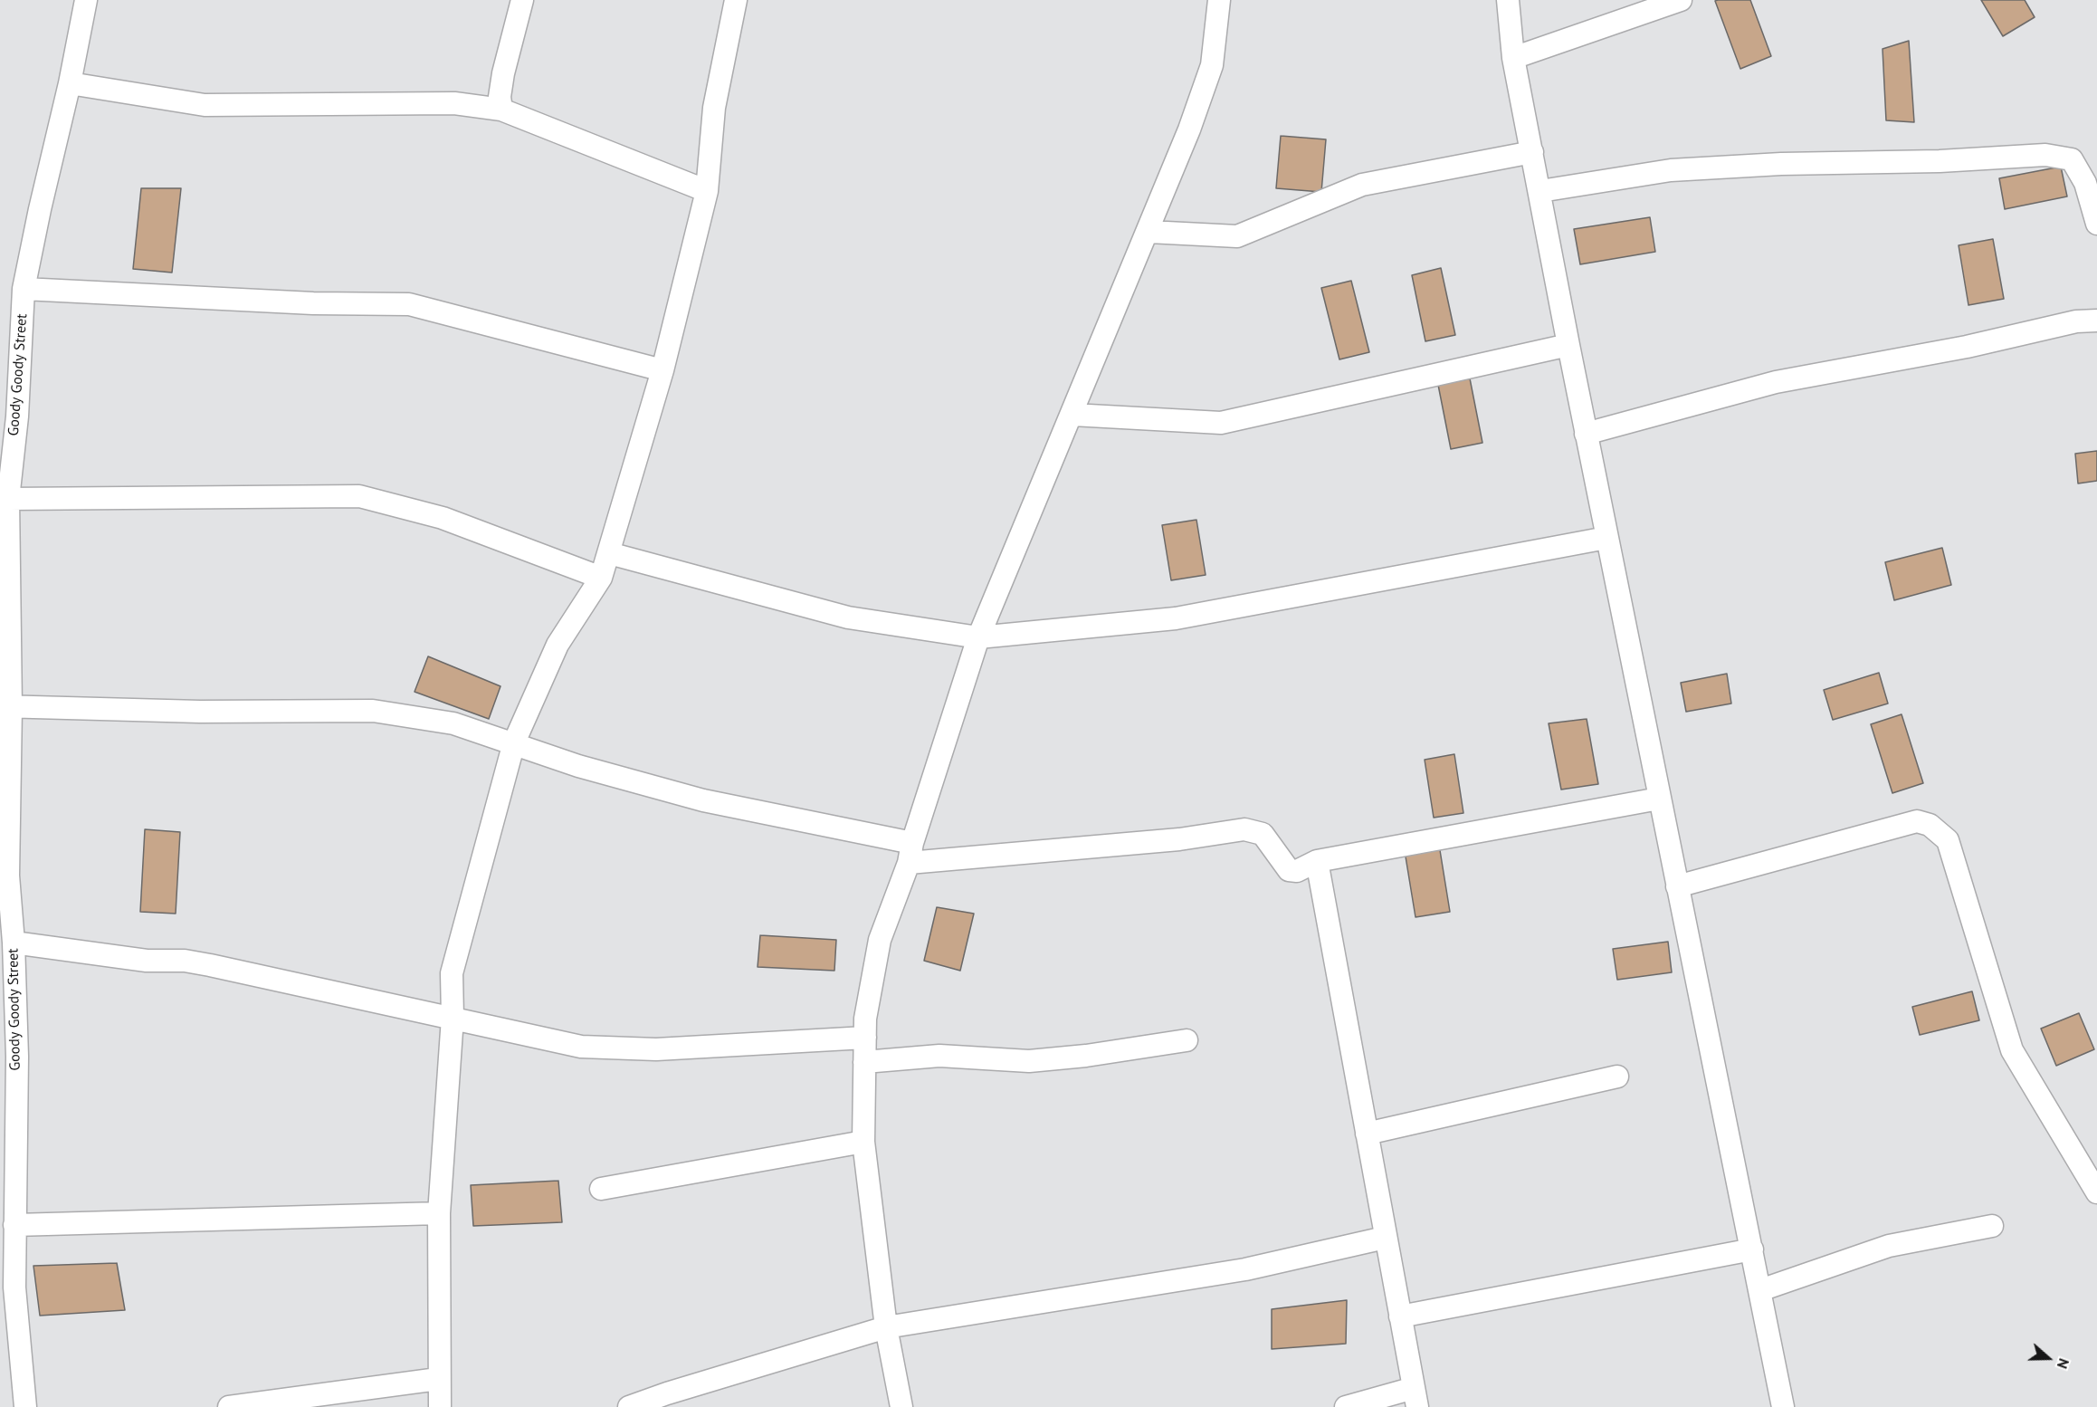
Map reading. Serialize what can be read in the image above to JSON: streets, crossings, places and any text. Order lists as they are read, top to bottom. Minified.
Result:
{"streets":{"street":["Goody Goody Street"]},"north":"right"}
